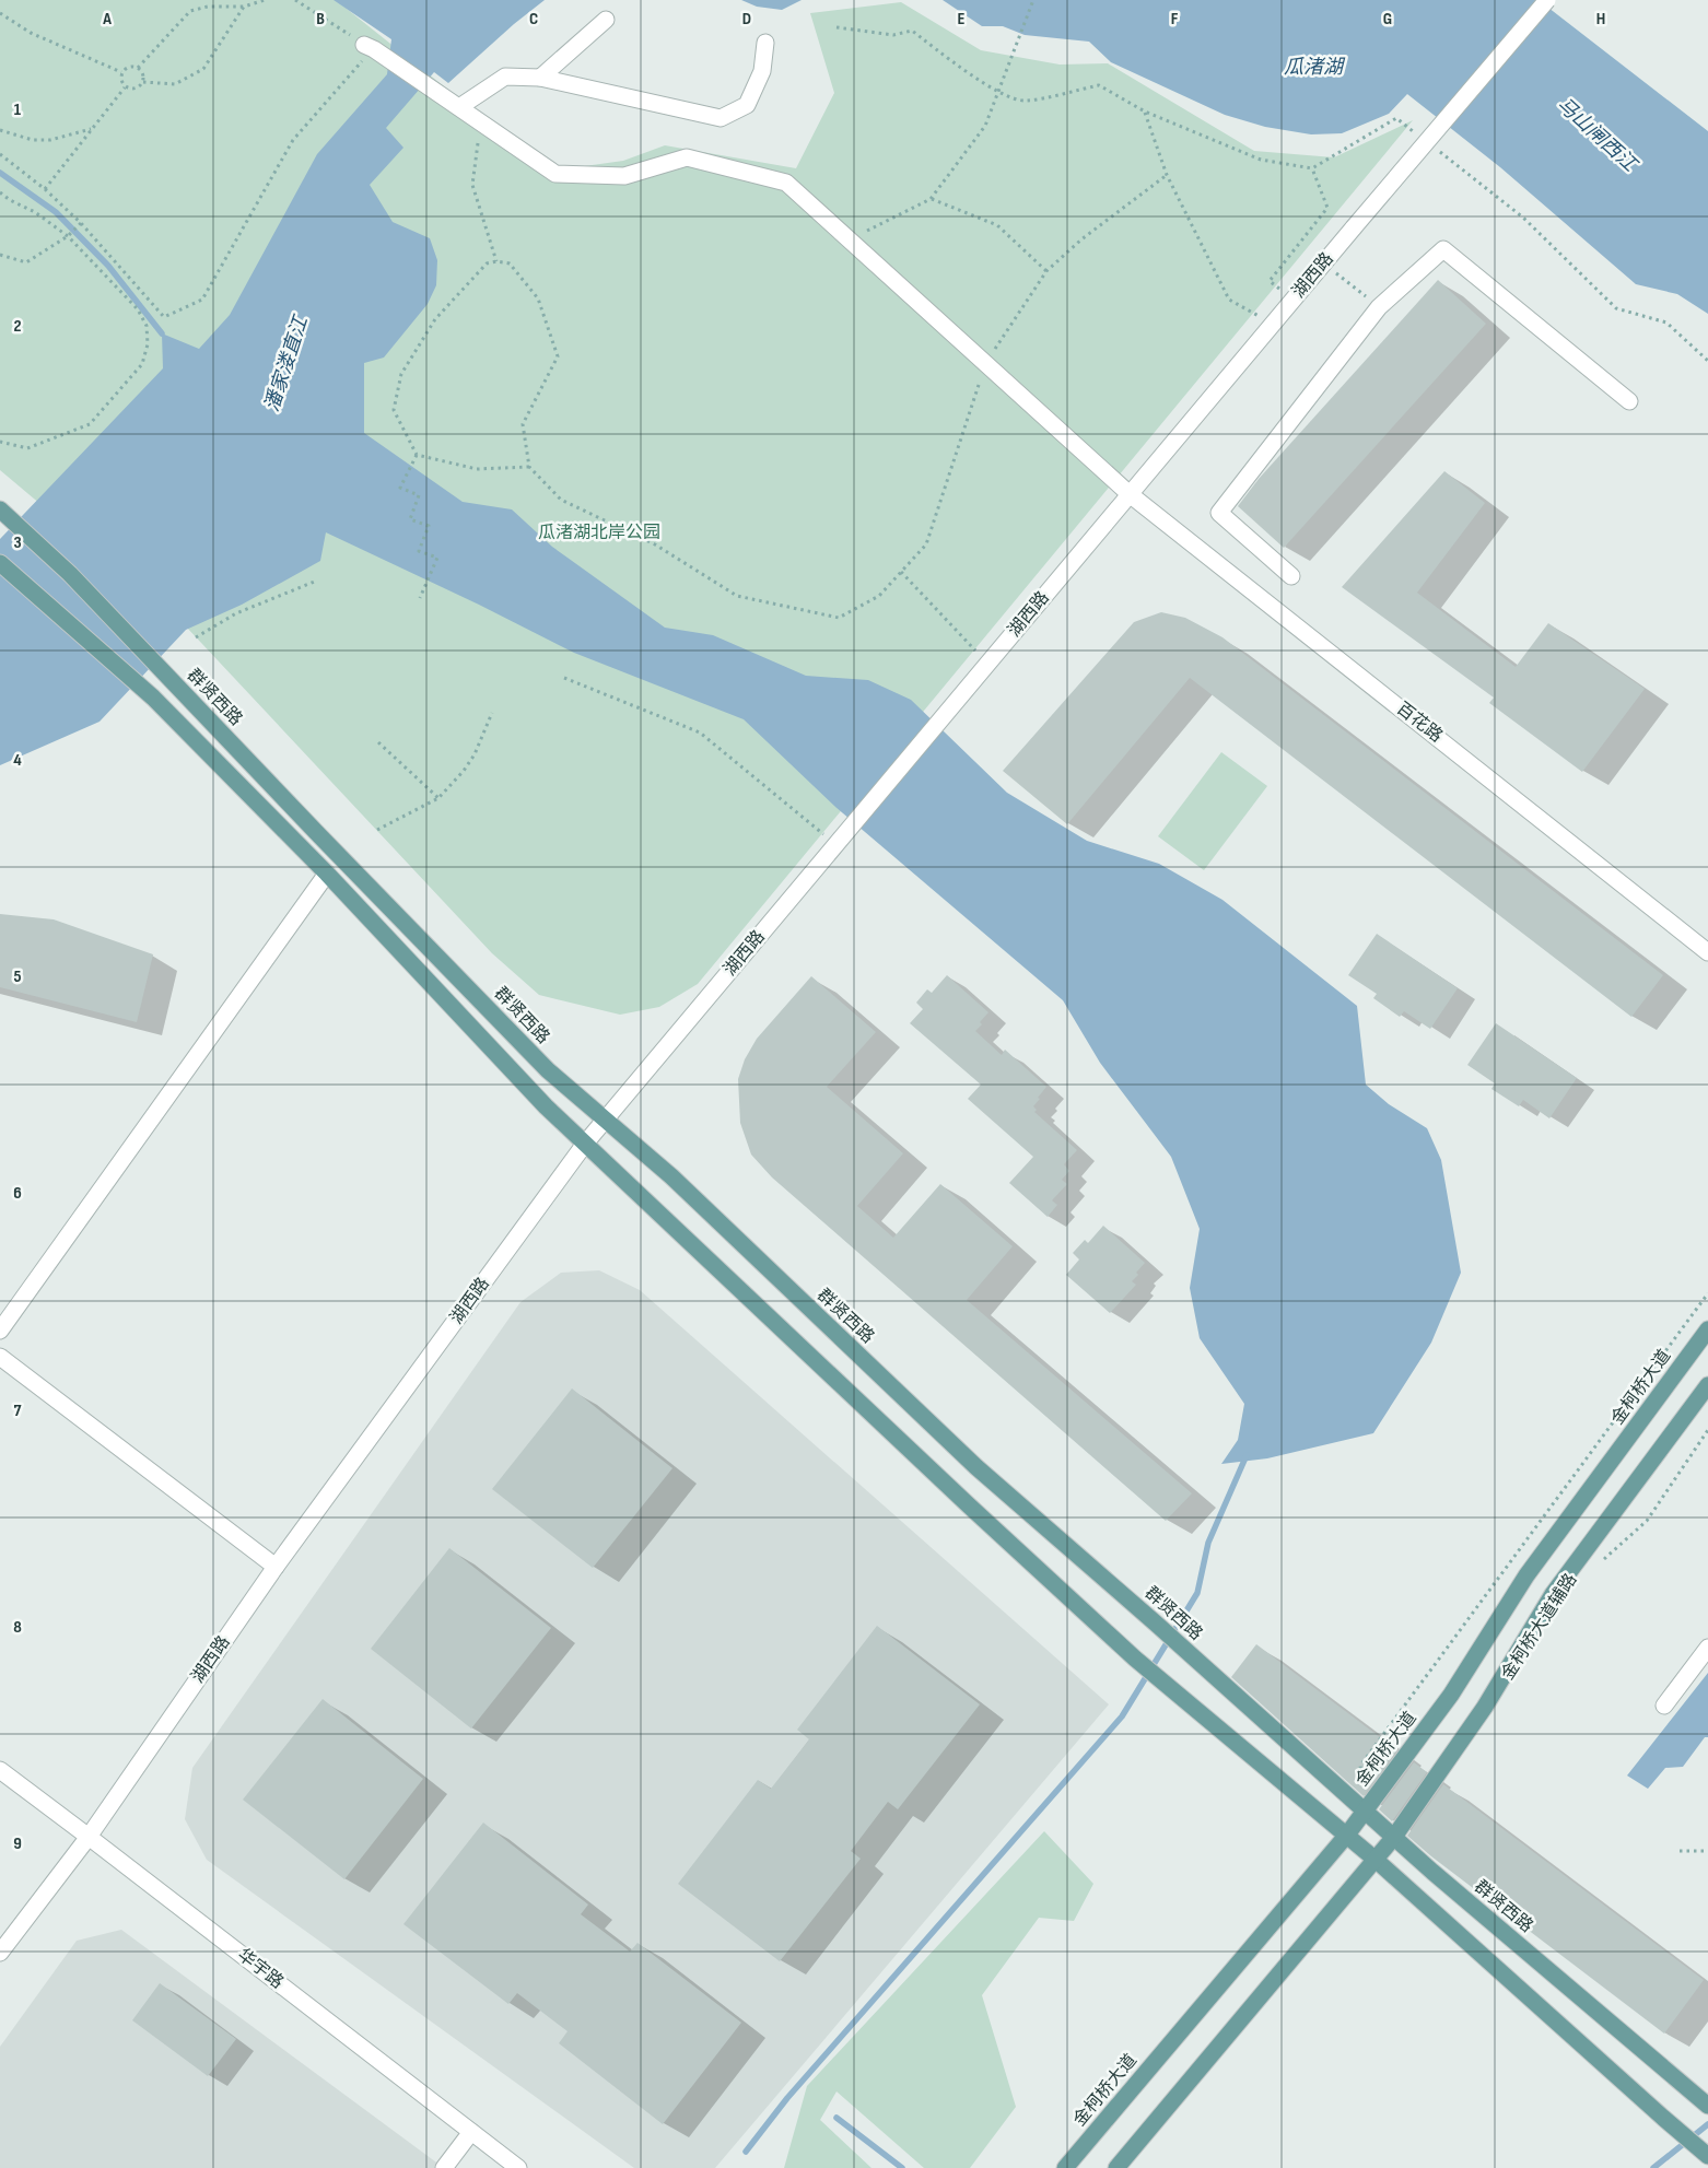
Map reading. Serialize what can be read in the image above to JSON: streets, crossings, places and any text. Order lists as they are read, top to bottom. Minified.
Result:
{"streets":{"main road":["群贤西路","金柯桥大道"],"street":["湖西路","百花路","华宇路"]},"crossings":[["湖西路","群贤西路"],["湖西路","百花路"],["湖西路","华宇路"],["群贤西路","金柯桥大道"]],"water":["瓜渚湖","马山闸西江","潘家溇直江"],"parks":["瓜渚湖北岸公园"],"grid":{"columns":["A","B","C","D","E","F","G","H"],"rows":["1","2","3","4","5","6","7","8","9"]}}
